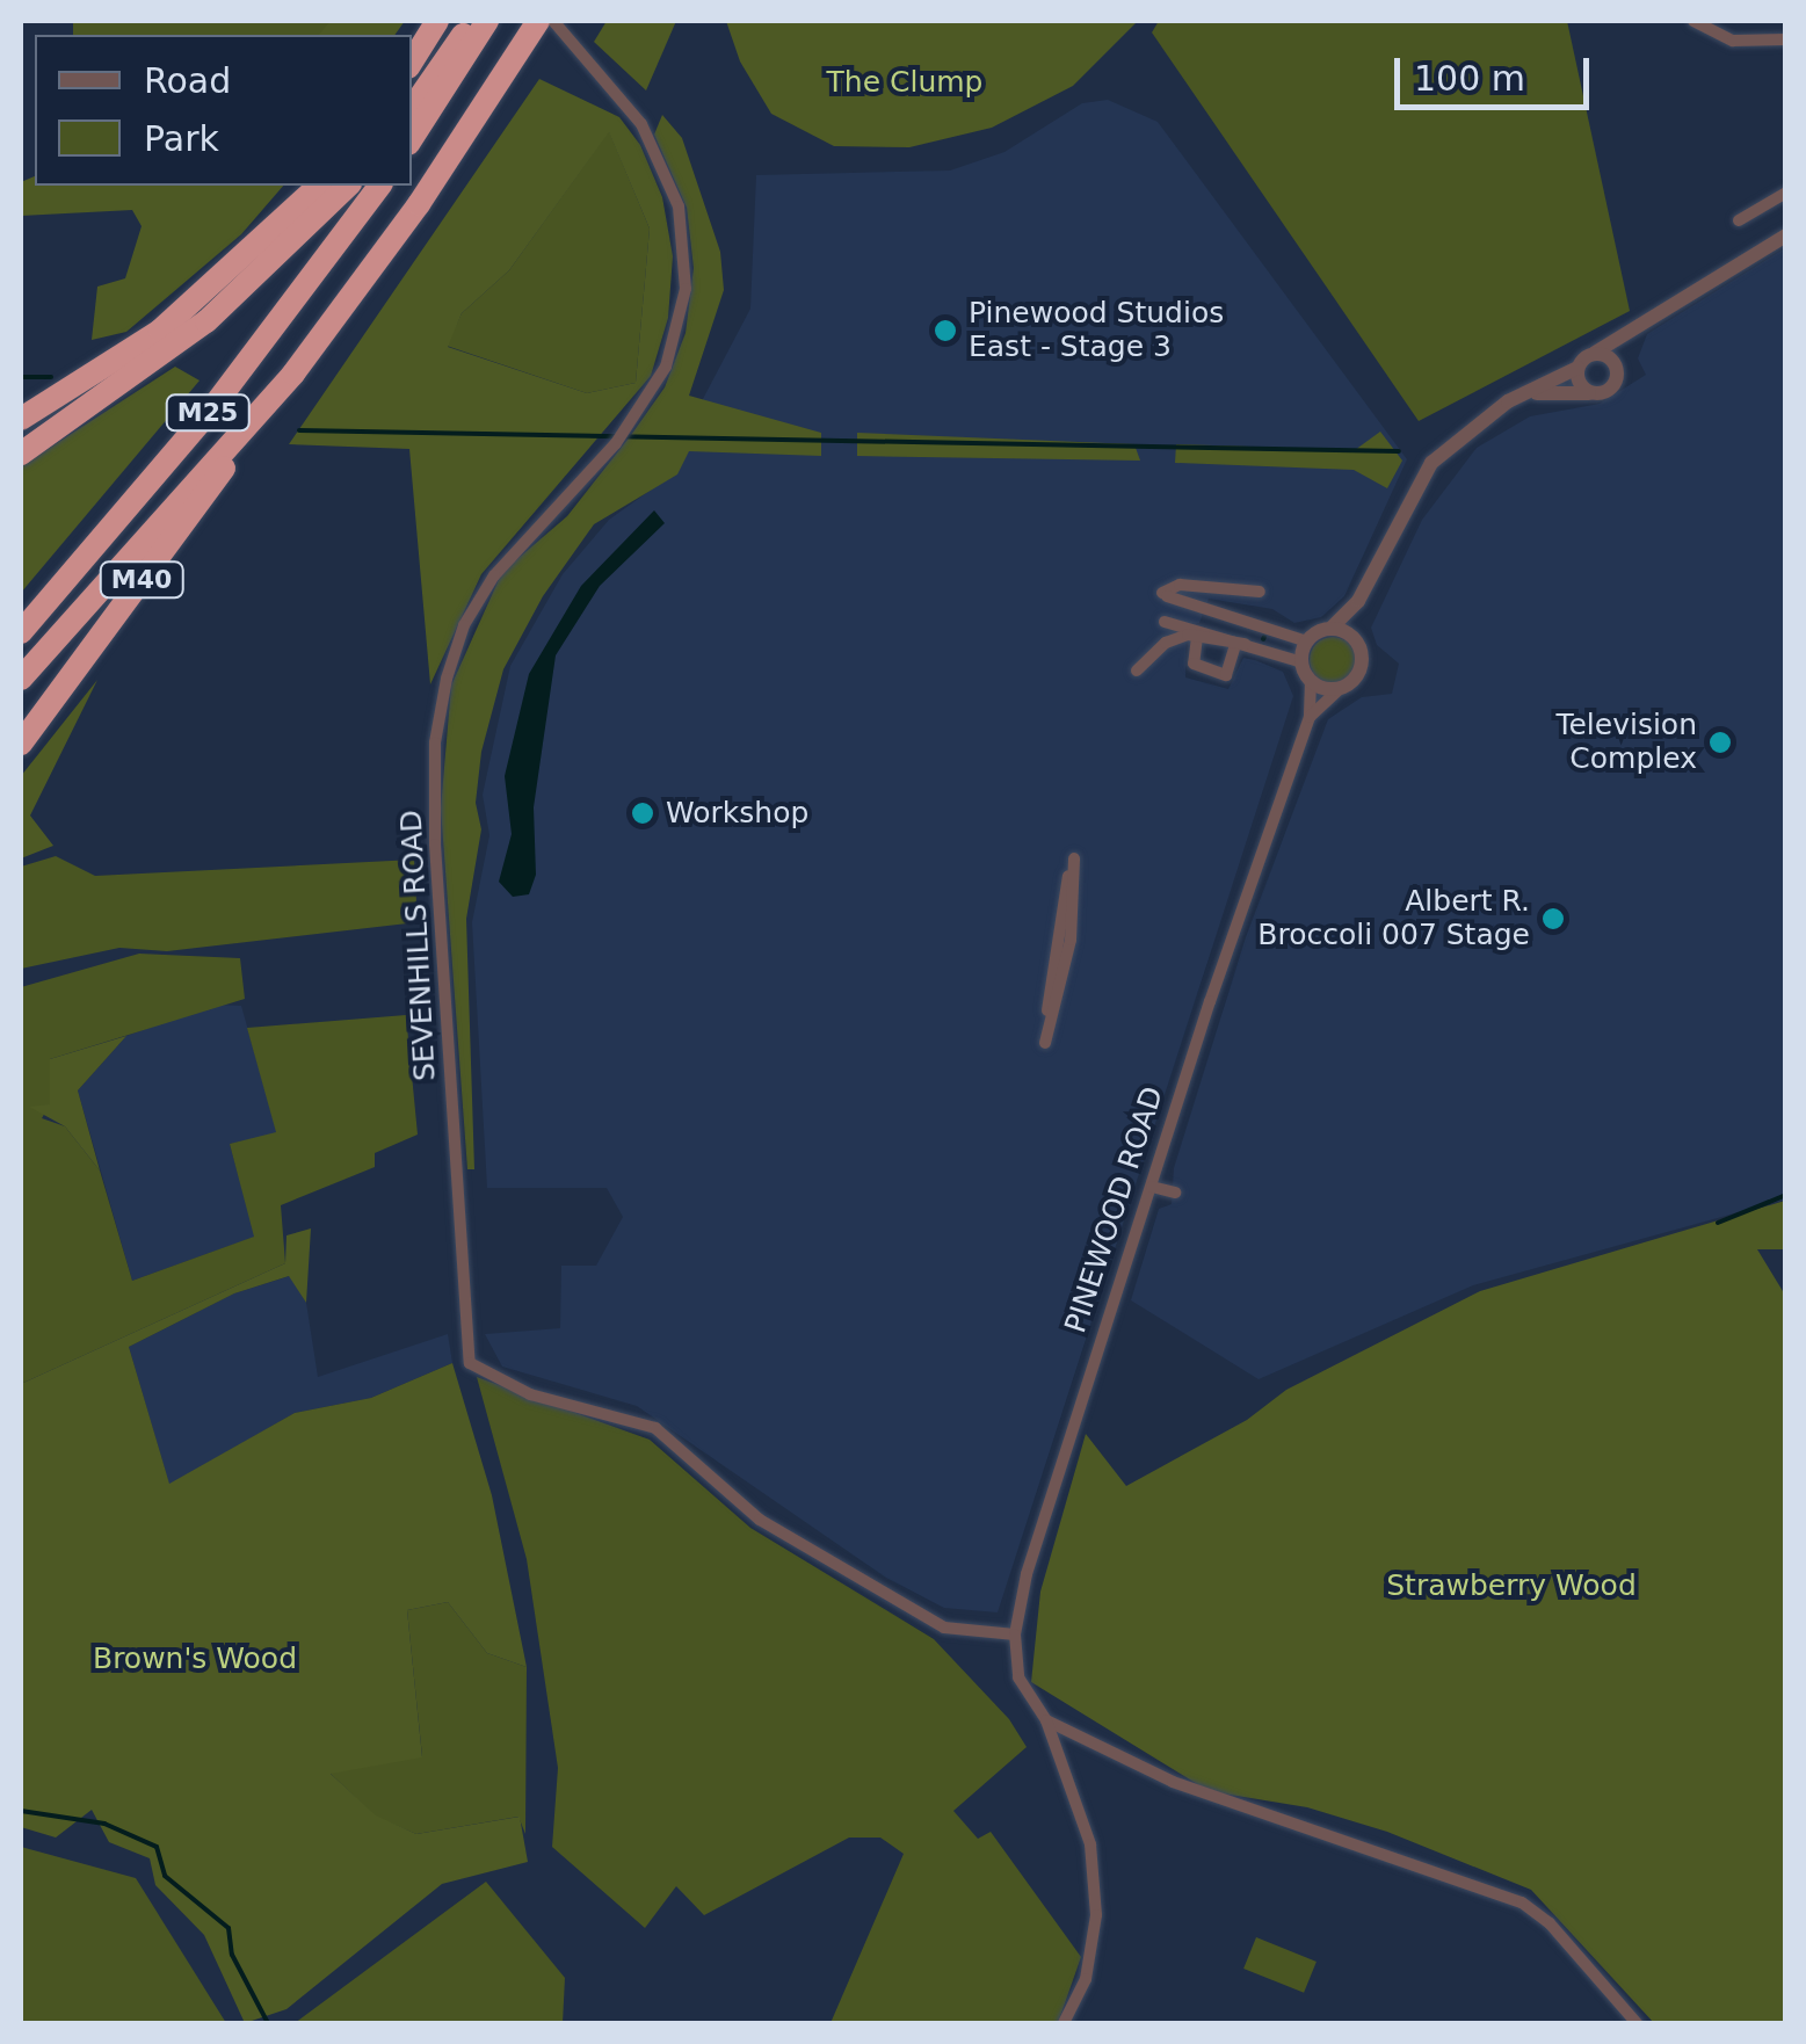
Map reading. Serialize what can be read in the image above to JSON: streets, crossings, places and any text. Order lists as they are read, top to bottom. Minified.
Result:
{"streets":{"highway":["M25","M40"],"street":["SEVENHILLS ROAD","PINEWOOD ROAD"]},"crossings":[["M25","M40"],["SEVENHILLS ROAD","PINEWOOD ROAD"]],"parks":["The Clump","Strawberry Wood","Brown's Wood"],"places":["Pinewood Studios East - Stage 3","Television Complex","Workshop","Albert R. Broccoli 007 Stage"],"legend":["Road","Park"],"scale_bar":"100 m"}
